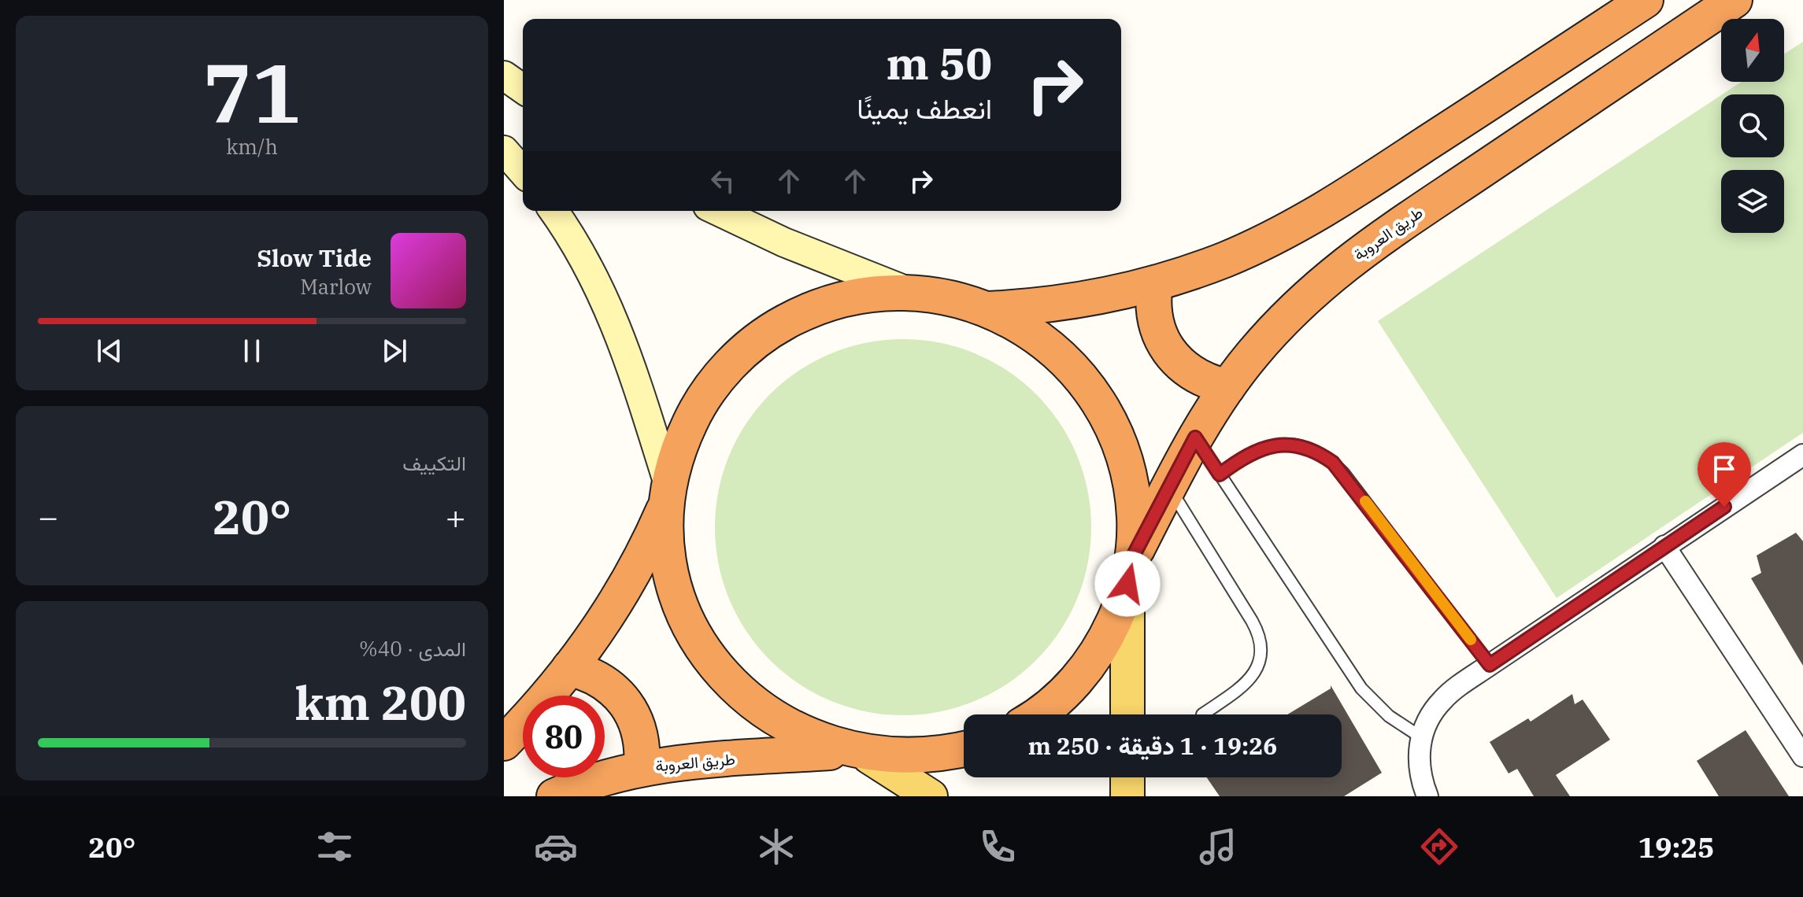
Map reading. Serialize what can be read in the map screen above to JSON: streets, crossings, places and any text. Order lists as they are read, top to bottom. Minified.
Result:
{"streets":{"highway":["طريق العروبة"]},"north":"top","page":{"tile":[["71","km/h"],"التكييف",["المدى · 40%","200 km"]],"turn":["50 m","انعطف يمينًا"],"song":["Slow Tide","Marlow"],"heat":["−","20°","+"],"limit":"80","trip":"19:26 · 1 دقيقة · 250 m","tabs":["19:25","20°"]}}
